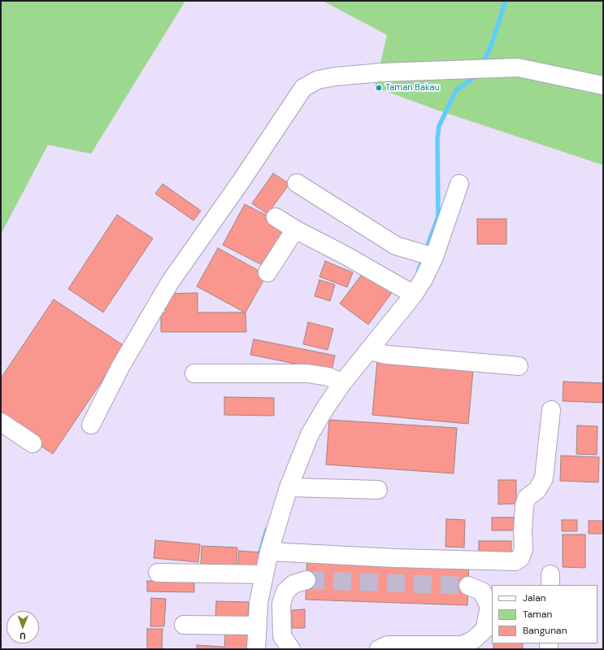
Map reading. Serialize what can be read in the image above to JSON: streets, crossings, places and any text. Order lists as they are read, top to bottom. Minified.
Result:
{"places":["Taman Bakau"],"legend":["Jalan","Taman","Bangunan"],"north":"bottom"}
